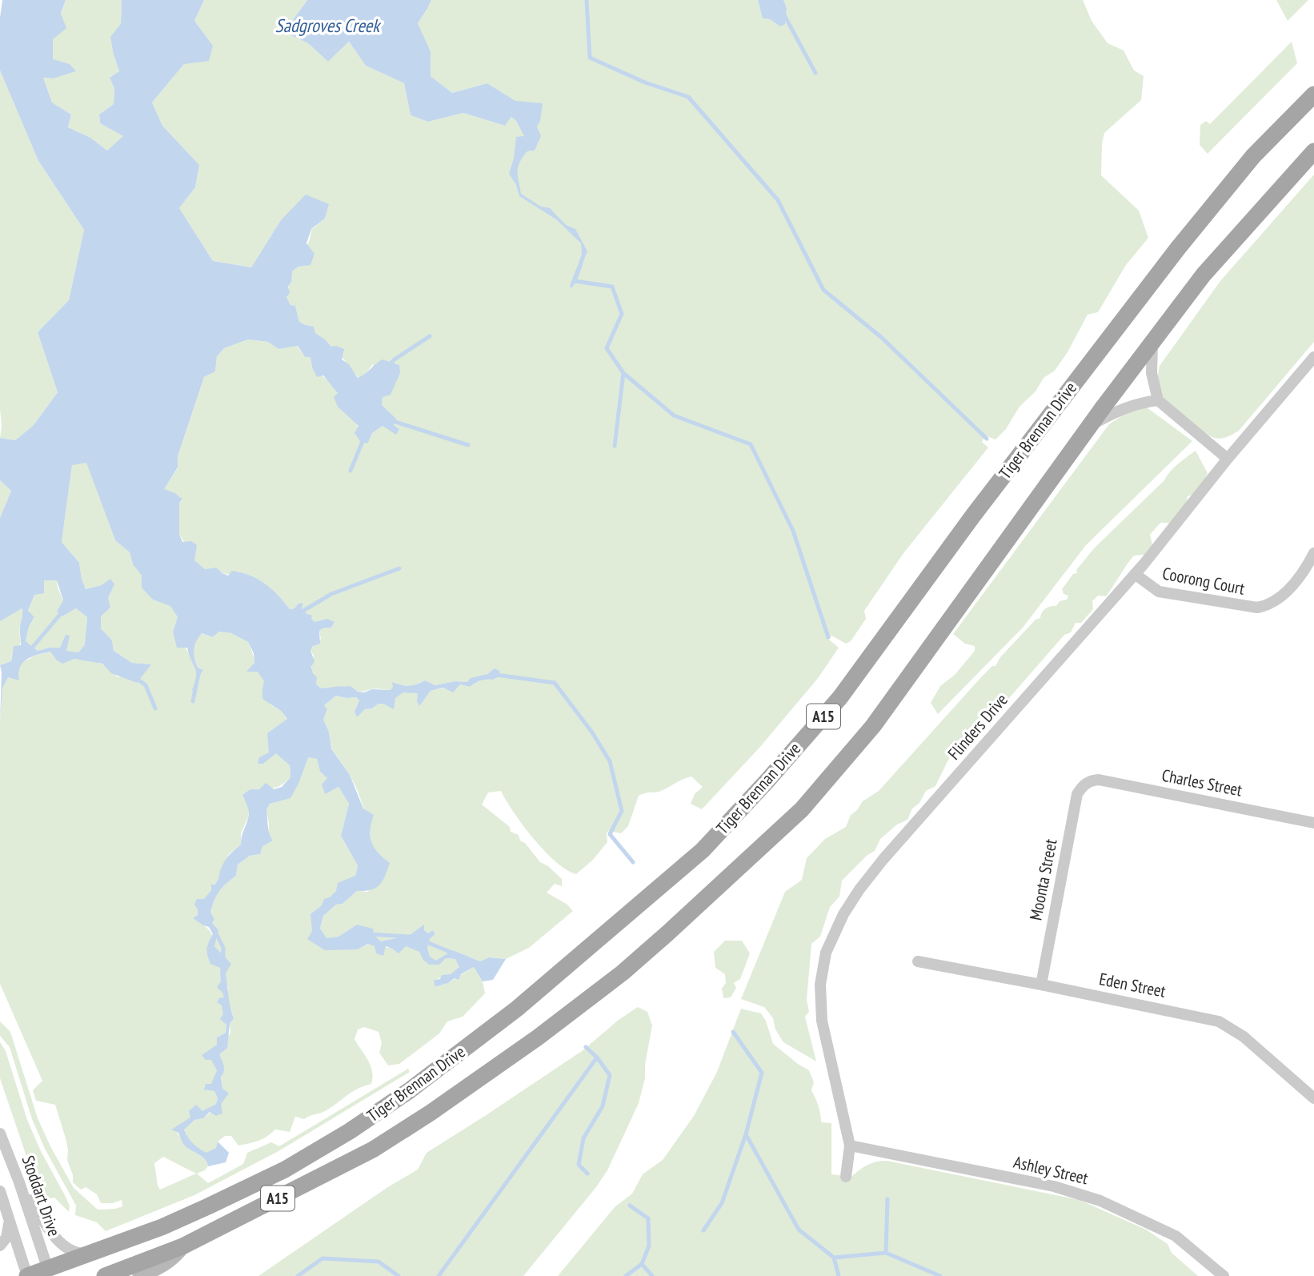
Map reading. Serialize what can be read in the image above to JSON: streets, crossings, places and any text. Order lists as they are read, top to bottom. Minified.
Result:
{"streets":{"main road":["Tiger Brennan Drive","A15"],"street":["Coorong Court","Flinders Drive","Charles Street","Moonta Street","Eden Street","Ashley Street","Stoddart Drive"]},"crossings":[["Tiger Brennan Drive","Stoddart Drive"],["Coorong Court","Flinders Drive"],["Flinders Drive","Ashley Street"],["Charles Street","Moonta Street"],["Moonta Street","Eden Street"]],"water":["Sadgroves Creek"]}
